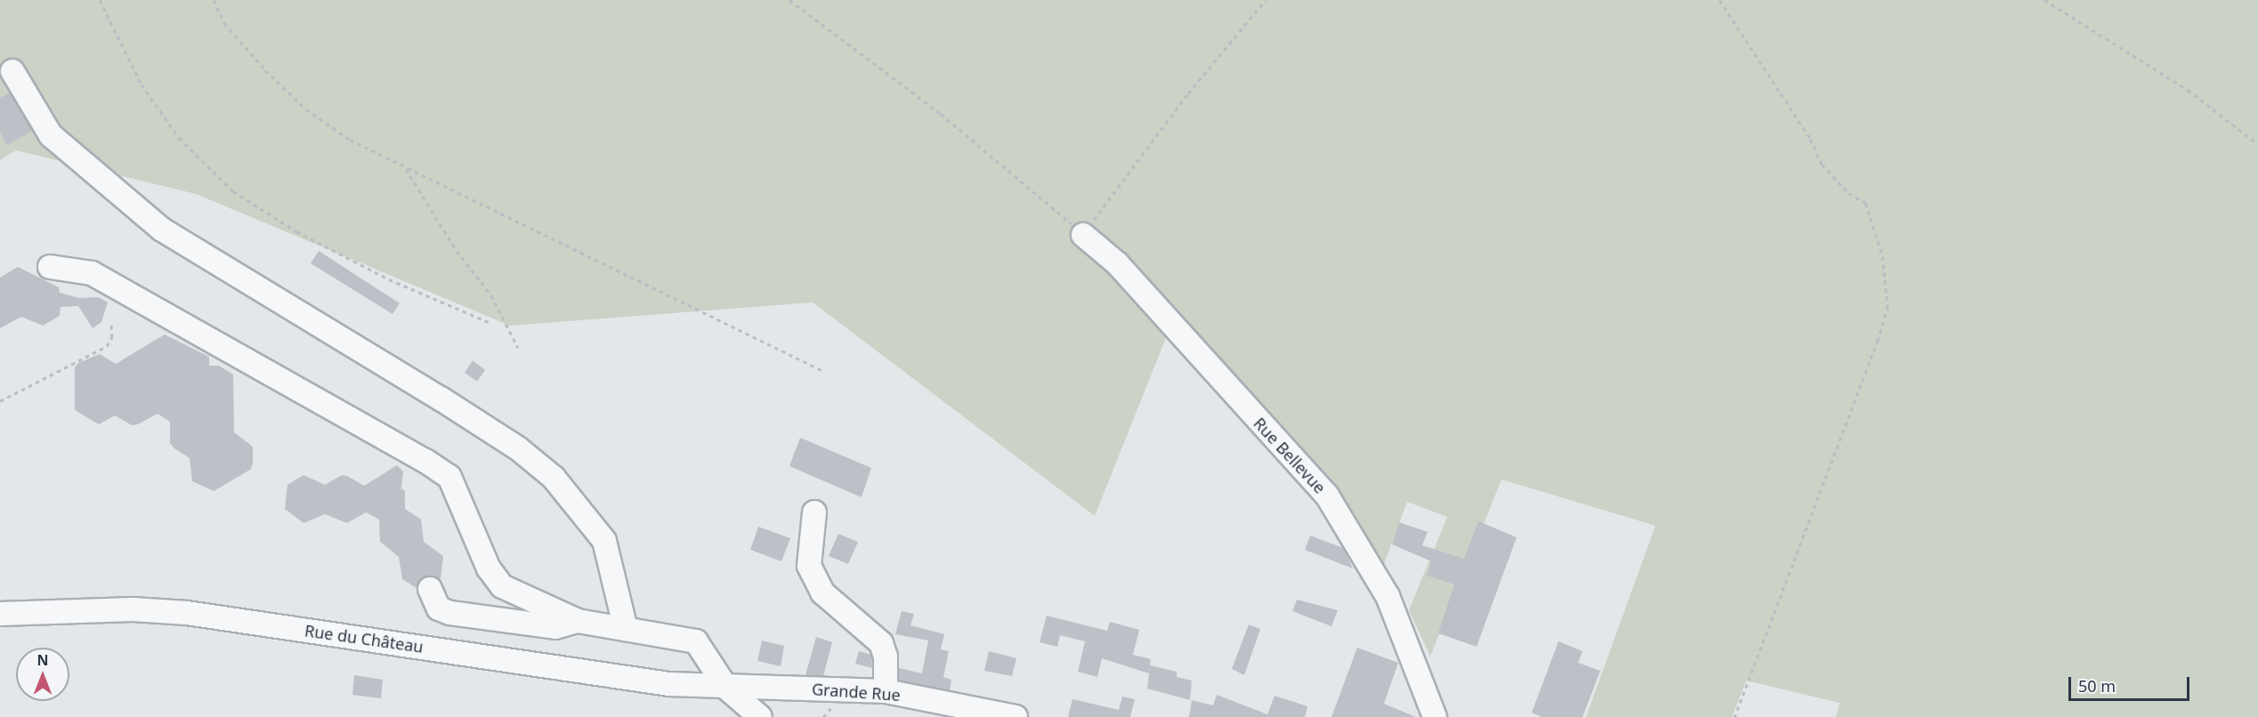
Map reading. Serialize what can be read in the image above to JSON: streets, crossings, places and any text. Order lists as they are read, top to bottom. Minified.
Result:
{"streets":{"street":["Rue Bellevue","Rue du Château","Grande Rue"]},"crossings":[["Rue du Château","Grande Rue"]],"scale_bar":"50 m","north":"top"}
